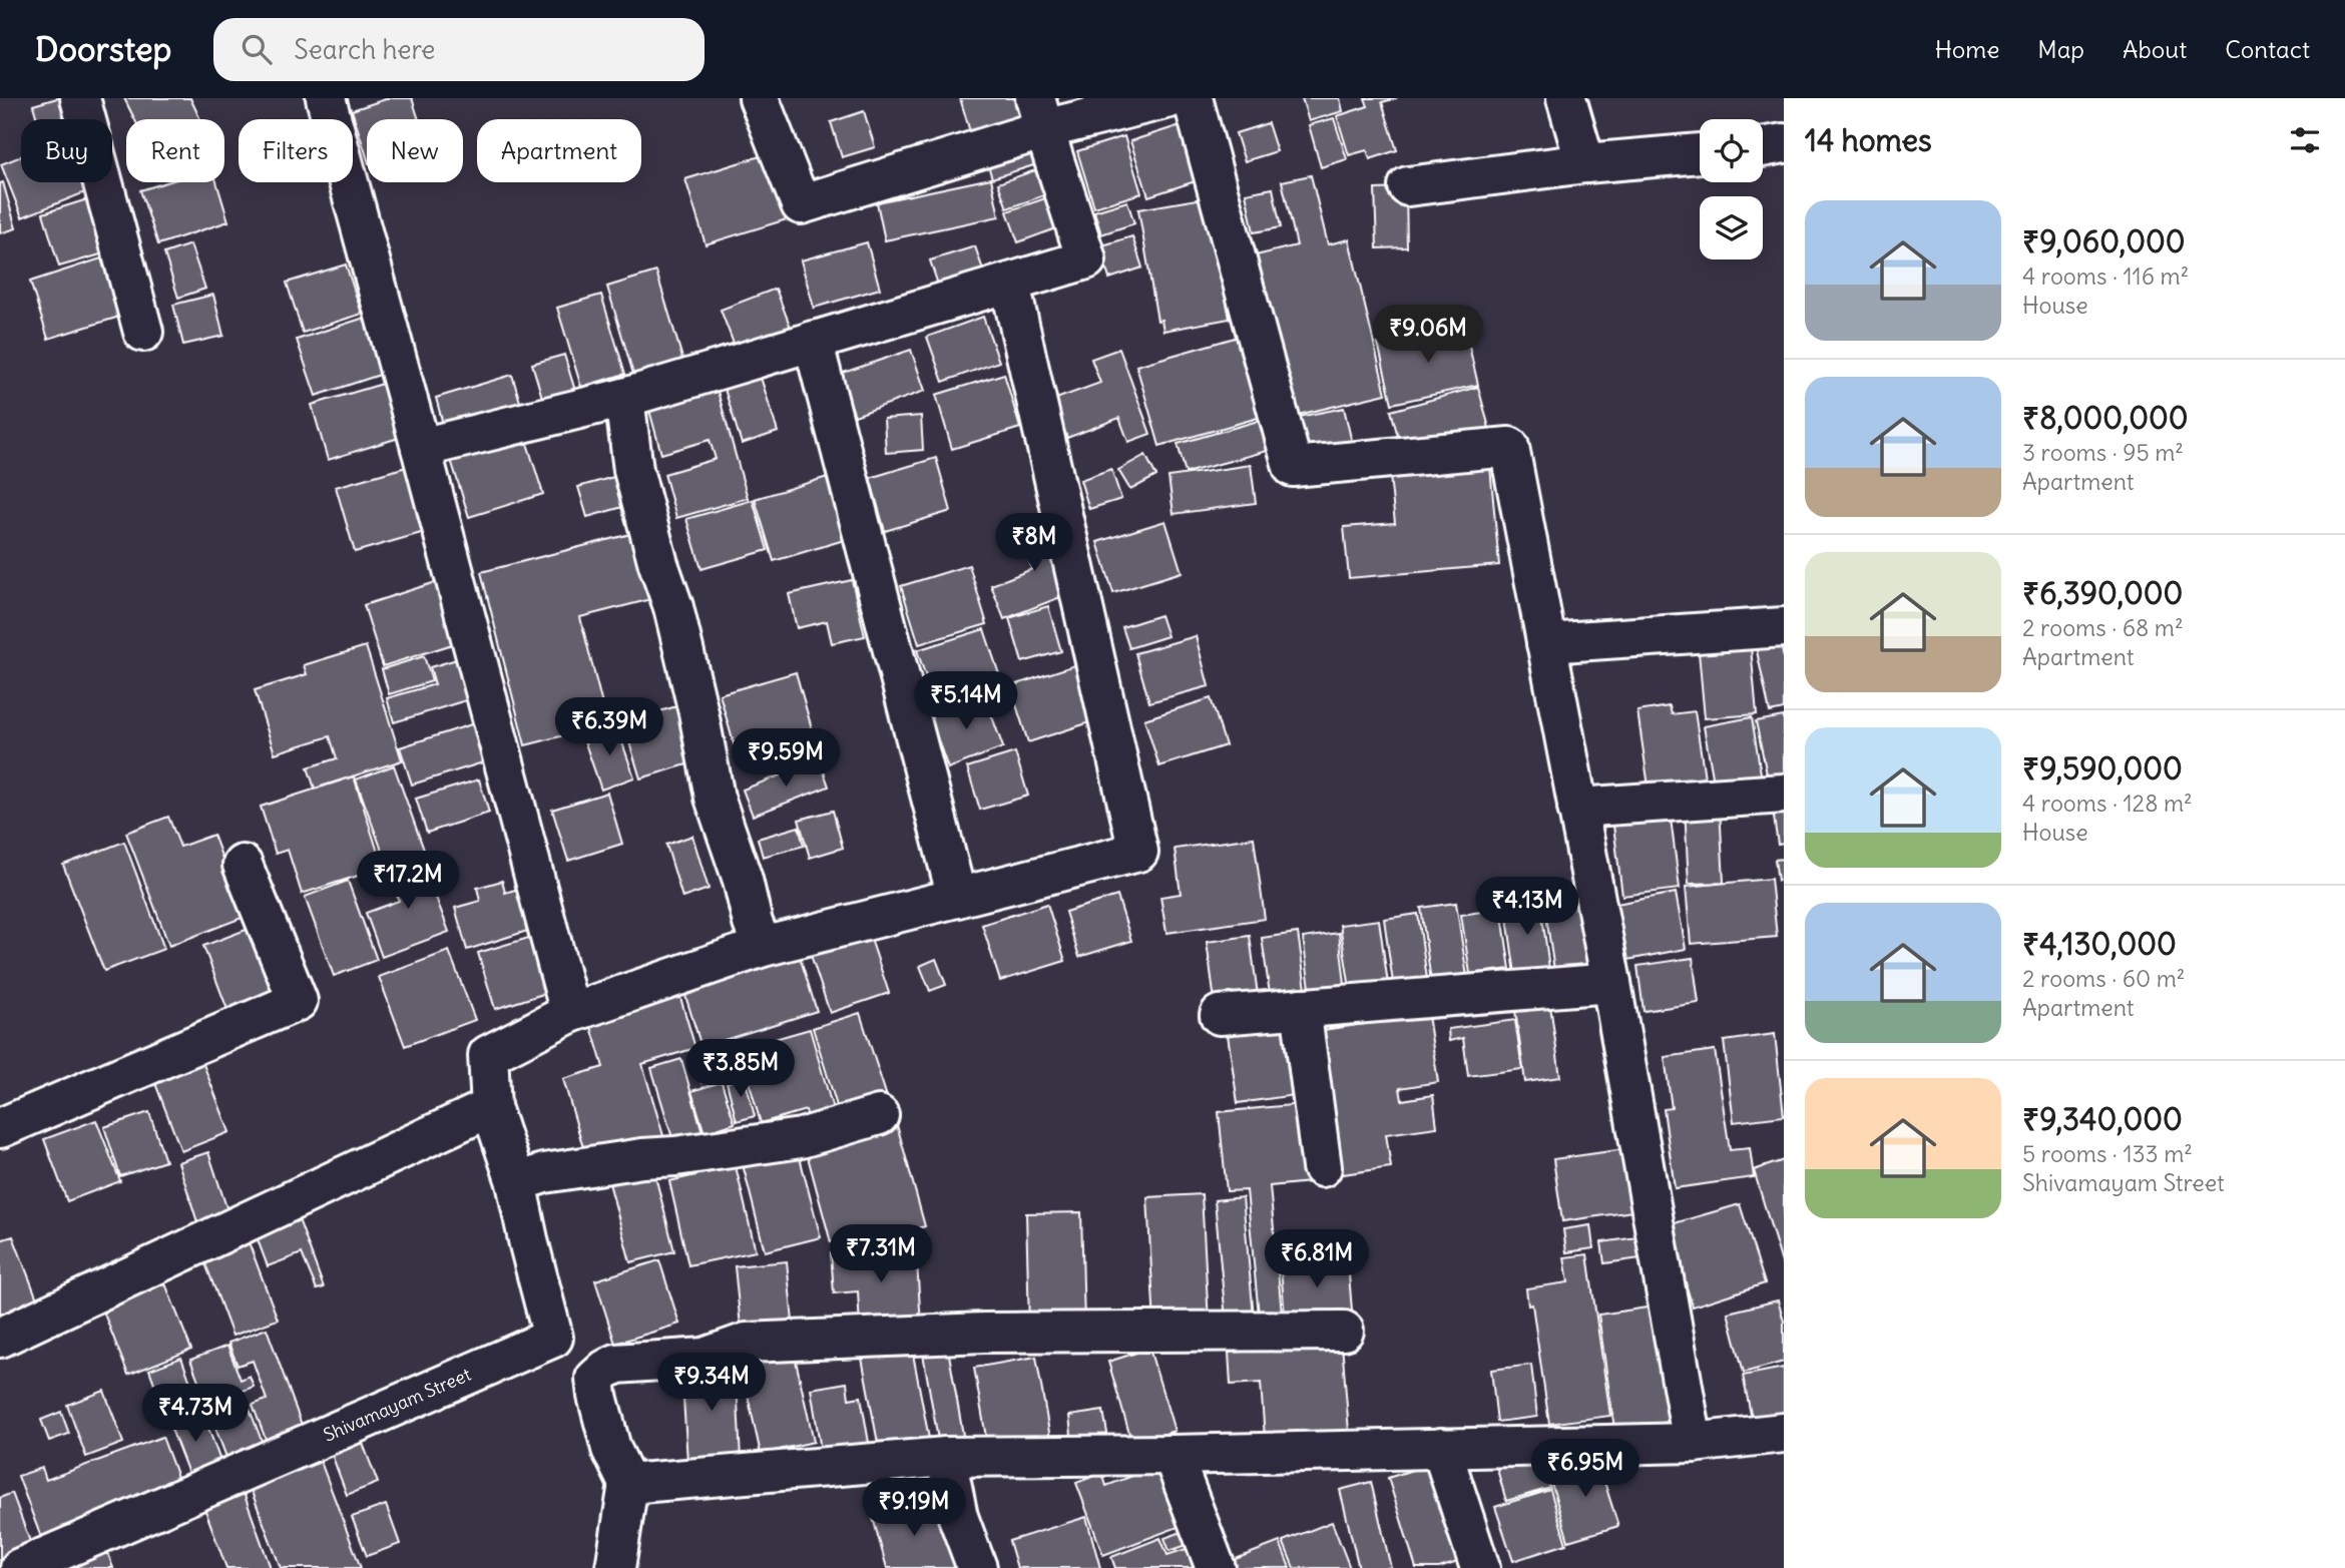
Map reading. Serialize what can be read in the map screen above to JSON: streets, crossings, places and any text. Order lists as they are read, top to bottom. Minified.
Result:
{"streets":{"street":["Shivamayam Street"]},"page":{"header":"Doorstep","search":"Search here","nav":["Home","Map","About","Contact"],"heading":"14 homes","chip":["Buy","Rent","Filters","New","Apartment"],"list":[{"name":"₹9,060,000","note":"4 rooms · 116 m² · House"},{"name":"₹8,000,000","note":"3 rooms · 95 m² · Apartment"},{"name":"₹6,390,000","note":"2 rooms · 68 m² · Apartment"},{"name":"₹9,590,000","note":"4 rooms · 128 m² · House"},{"name":"₹4,130,000","note":"2 rooms · 60 m² · Apartment"},{"name":"₹9,340,000","note":"5 rooms · 133 m² · Shivamayam Street"}],"price":["₹9.06M","₹8M","₹5.14M","₹6.39M","₹9.59M","₹17.2M","₹4.13M","₹3.85M","₹7.31M","₹6.81M","₹9.34M","₹4.73M","₹6.95M","₹9.19M"]}}
